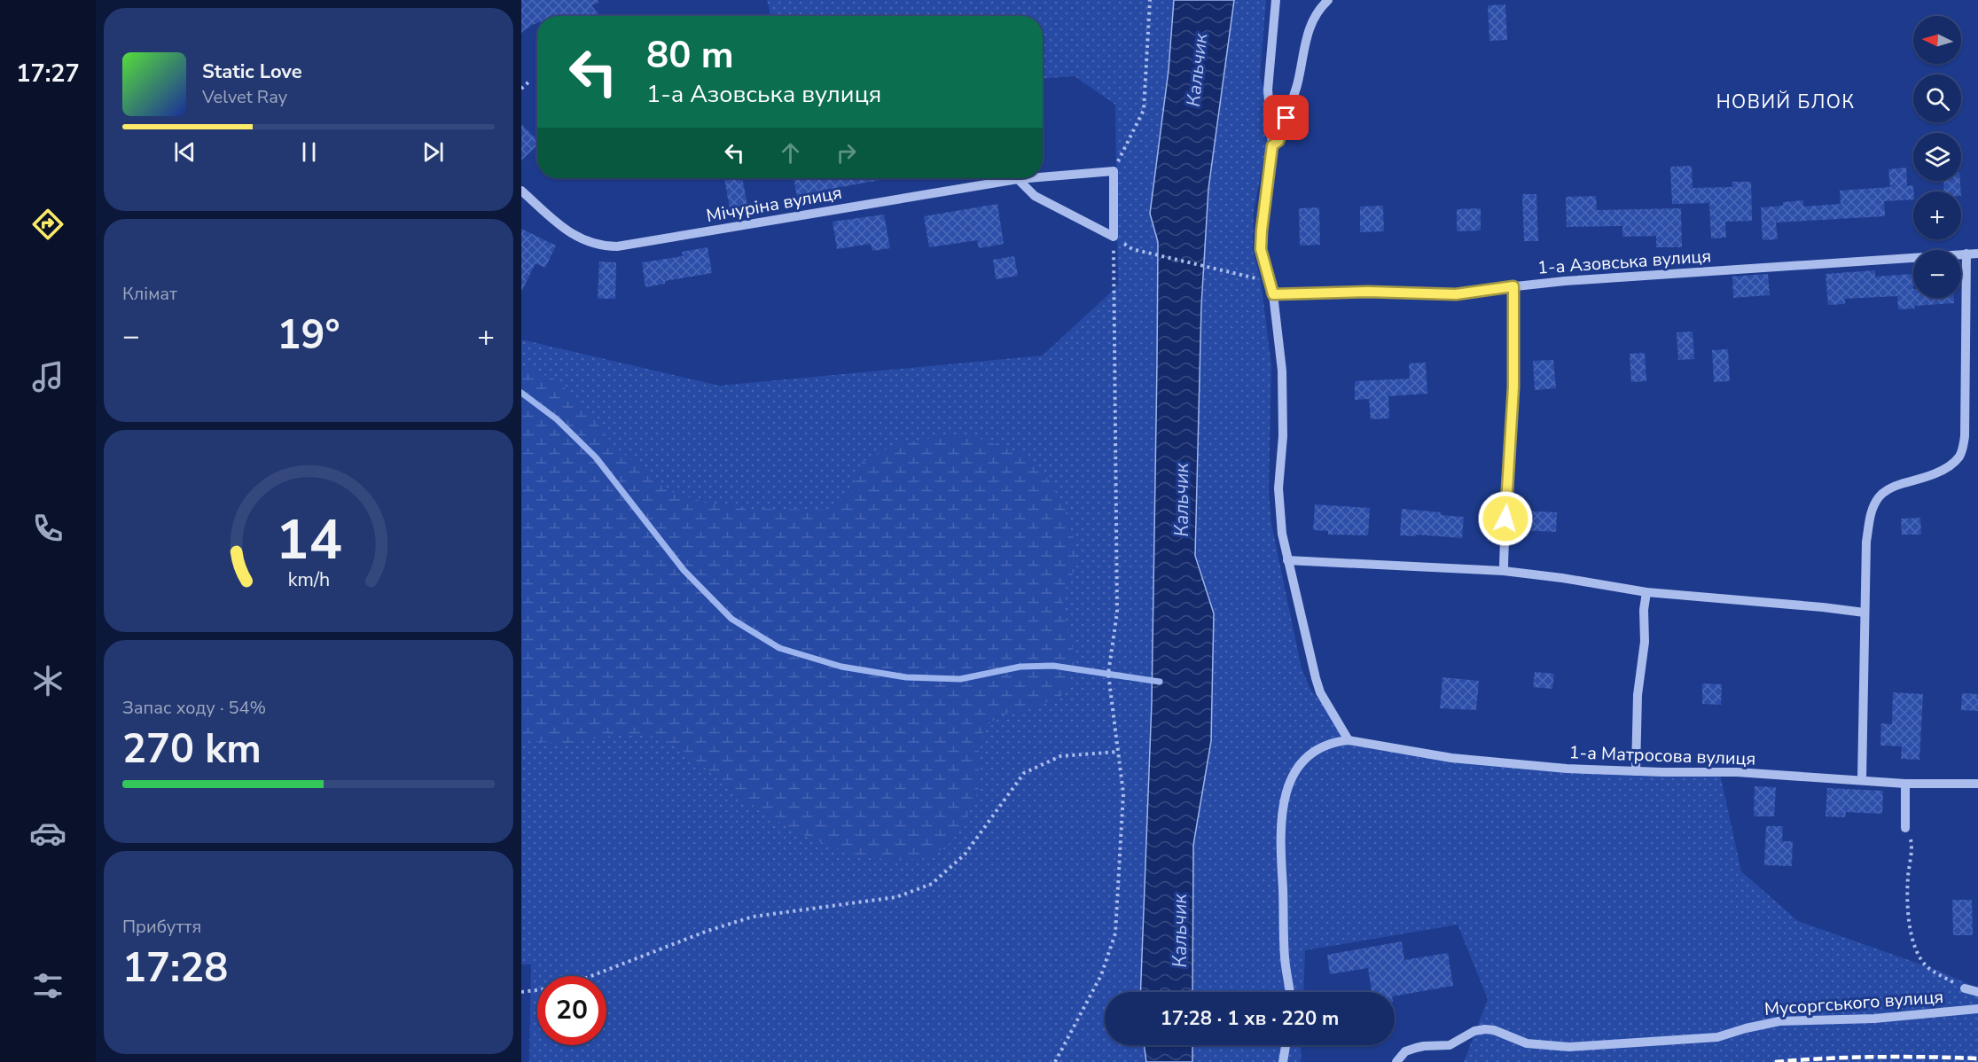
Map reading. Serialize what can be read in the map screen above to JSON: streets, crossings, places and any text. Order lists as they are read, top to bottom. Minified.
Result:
{"streets":{"street":["Мічуріна вулиця","1-а Азовська вулиця","1-а Матросова вулиця","Мусоргського вулиця"]},"districts":["НОВИЙ БЛОК"],"water":["Кальчик"],"north":"left","page":{"tabs":"17:27","map_buttons":["+","−"],"turn":["80 m","1-а Азовська вулиця"],"song":["Static Love","Velvet Ray"],"tile":["Клімат",["Запас ходу · 54%","270 km"],["Прибуття","17:28"]],"heat":["−","19°","+"],"limit":"20","trip":"17:28 · 1 хв · 220 m","gauge":["14","km/h"]}}
